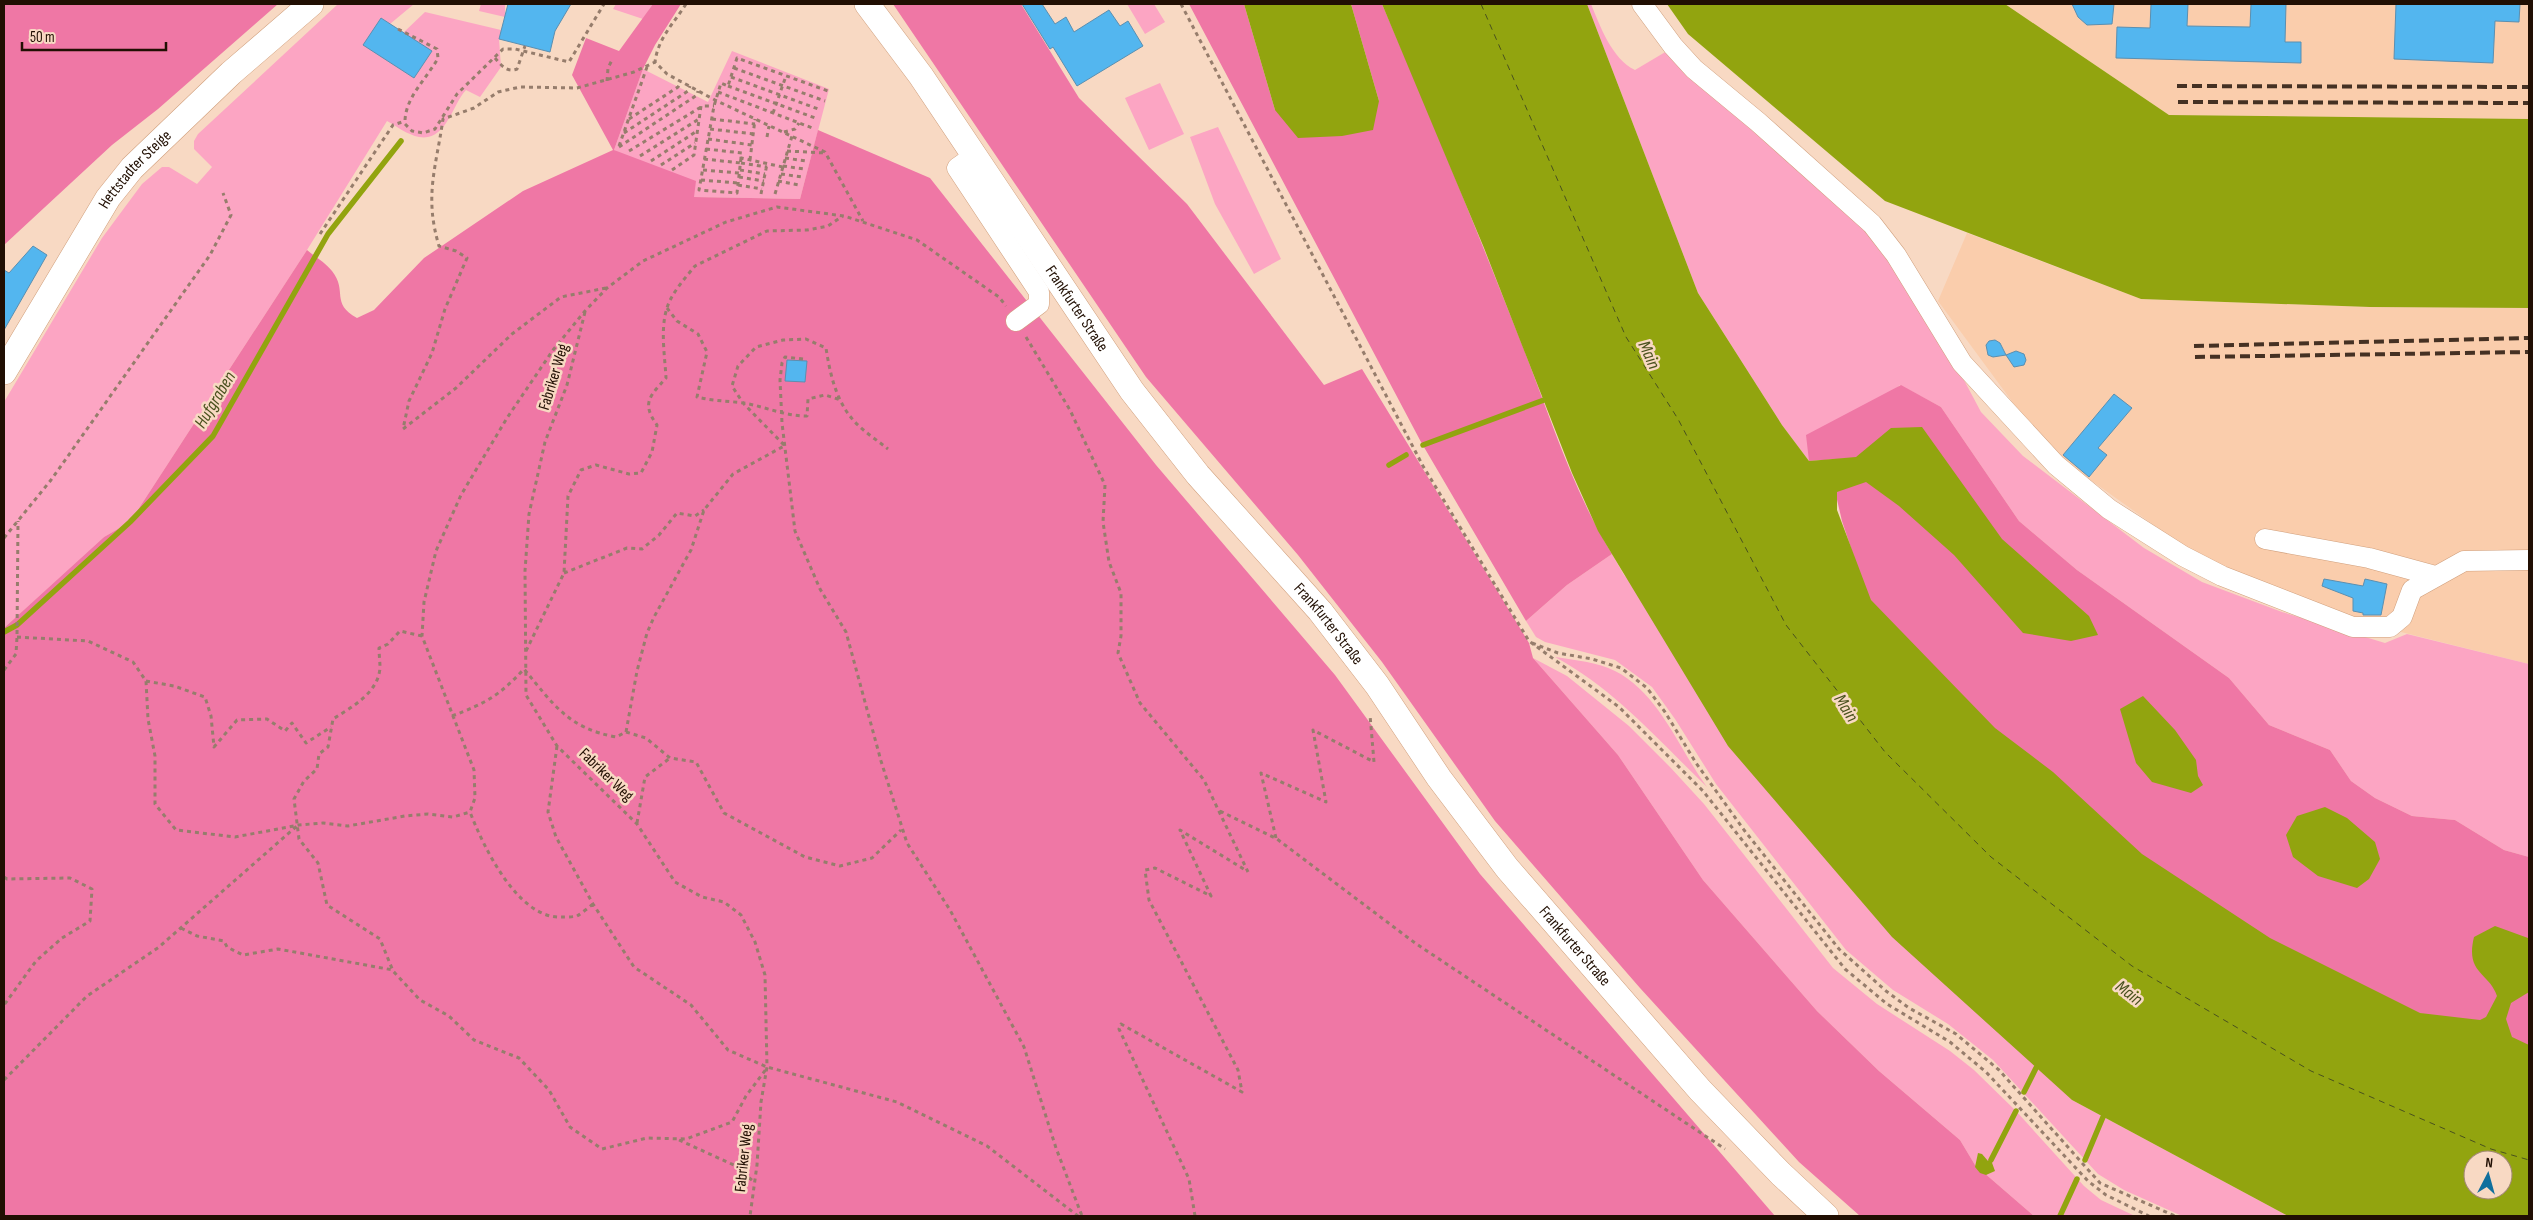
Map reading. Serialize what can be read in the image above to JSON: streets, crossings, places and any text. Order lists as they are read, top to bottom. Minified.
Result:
{"streets":{"main road":["Hettstadter Steige","Frankfurter Straße"],"path":["Fabriker Weg"]},"water":["Main","Hufgraben"],"scale_bar":"50 m","north":"top"}
